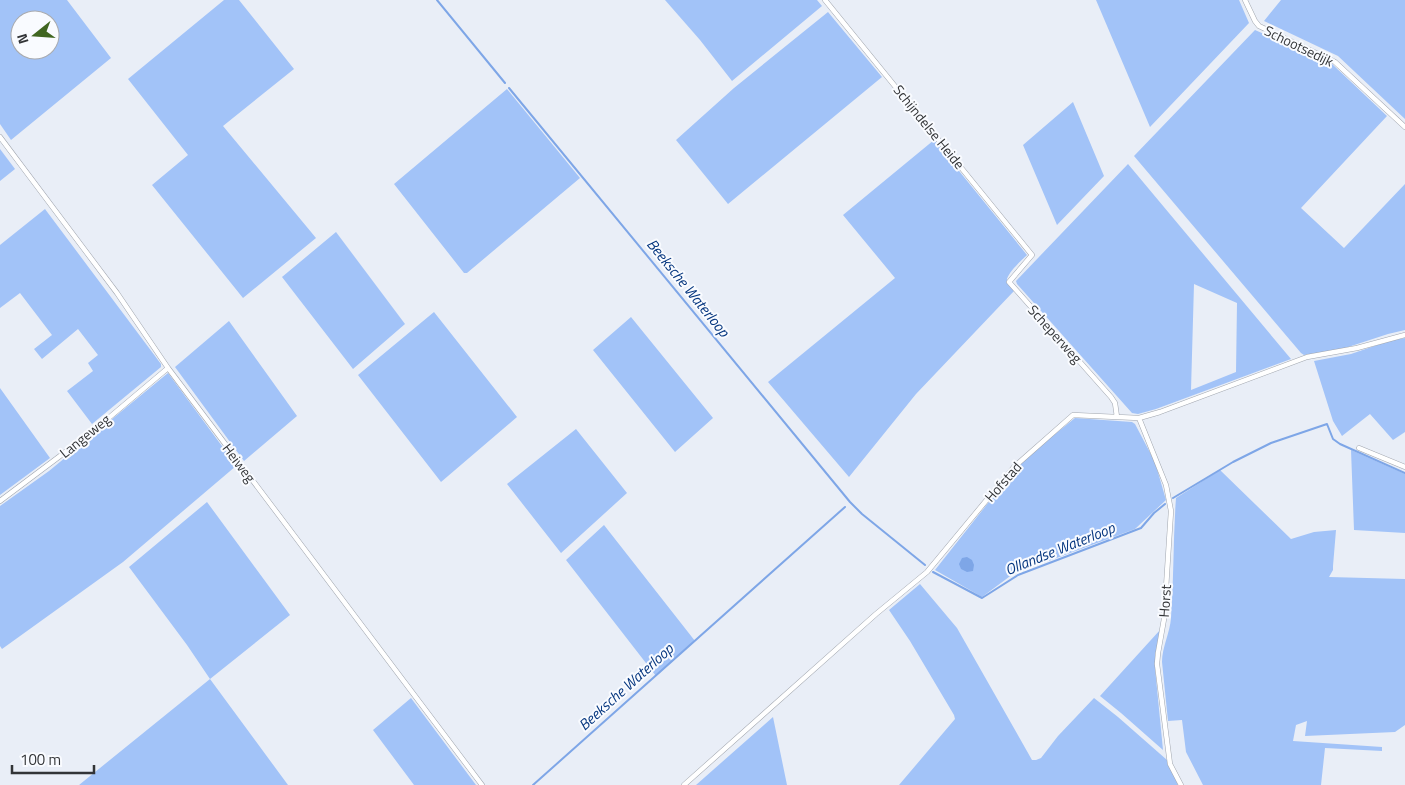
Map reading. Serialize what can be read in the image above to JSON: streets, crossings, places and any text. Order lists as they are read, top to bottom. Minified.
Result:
{"streets":{"street":["Schootsedijk","Schijndelse Heide","Scheperweg","Langeweg","Heiweg","Hofstad","Horst"]},"crossings":[["Schijndelse Heide","Scheperweg"],["Scheperweg","Hofstad"],["Langeweg","Heiweg"],["Hofstad","Horst"]],"water":["Beeksche Waterloop","Ollandse Waterloop"],"scale_bar":"100 m","north":"left"}
